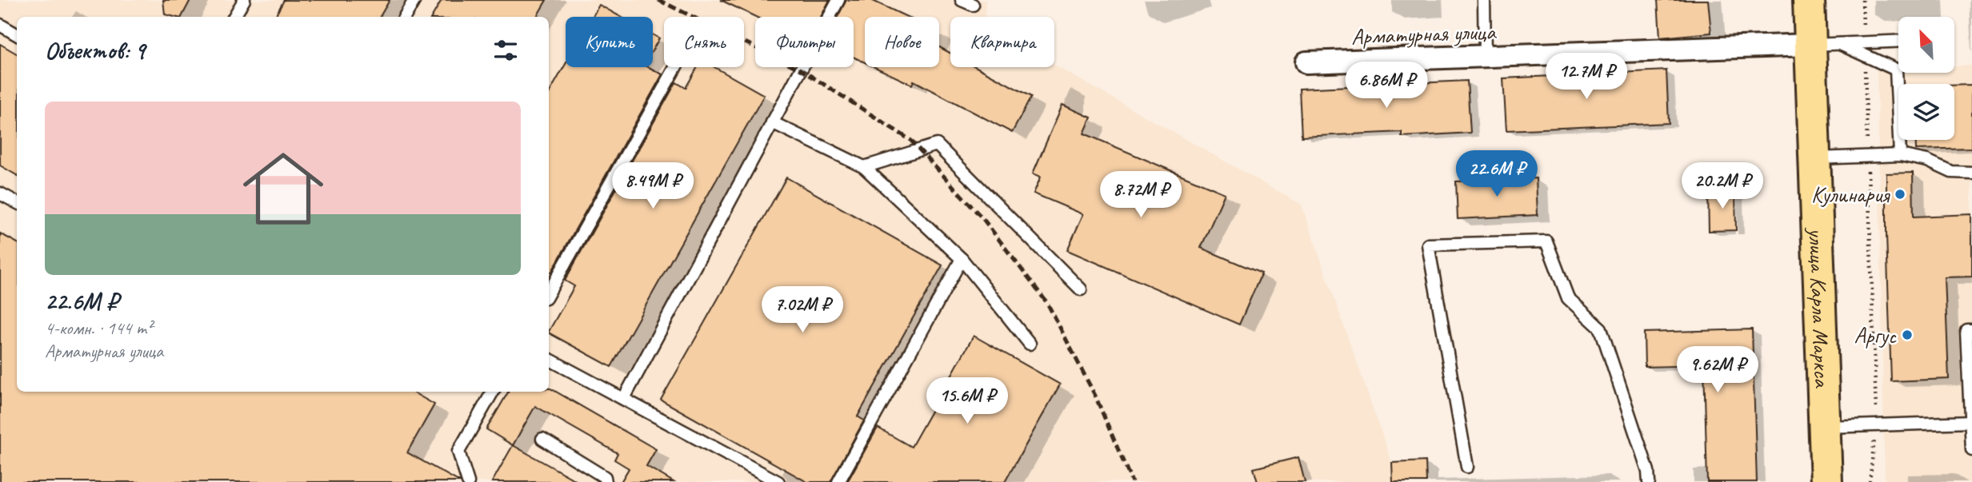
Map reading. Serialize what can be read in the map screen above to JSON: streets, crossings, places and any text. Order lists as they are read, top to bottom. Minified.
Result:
{"streets":{"main road":["улица Карла Маркса"],"street":["Арматурная улица"]},"crossings":[["Арматурная улица","улица Карла Маркса"]],"places":["Кулинария","Аргус"],"north":"top left","page":{"chip":["Купить","Снять","Фильтры","Новое","Квартира"],"heading":"Объектов: 9","price":["12.7M ₽","6.86M ₽","22.6M ₽","8.49M ₽","20.2M ₽","8.72M ₽","7.02M ₽","9.62M ₽","15.6M ₽"],"list":[{"name":"22.6M ₽","note":"4-комн. · 144 m² · Арматурная улица"}]}}
